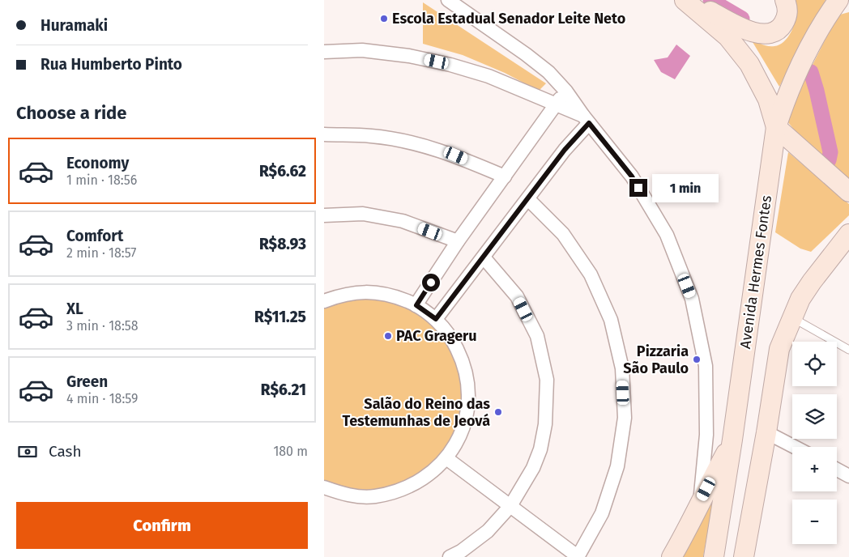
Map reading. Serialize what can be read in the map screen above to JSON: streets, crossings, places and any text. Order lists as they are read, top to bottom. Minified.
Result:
{"streets":{"main road":["Avenida Hermes Fontes"]},"places":["Escola Estadual Senador Leite Neto","PAC Grageru","Pizzaria São Paulo","Salão do Reino das Testemunhas de Jeová"],"page":{"banner":["Huramaki","Rua Humberto Pinto"],"heading":"Choose a ride","list":[{"name":"Economy","note":"1 min · 18:56","value":"R$6.62"},{"name":"Comfort","note":"2 min · 18:57","value":"R$8.93"},{"name":"XL","note":"3 min · 18:58","value":"R$11.25"},{"name":"Green","note":"4 min · 18:59","value":"R$6.21"}],"bubble":"1 min","map_buttons":["+","−"],"pay":["Cash","180 m"],"buttons":"Confirm"}}
